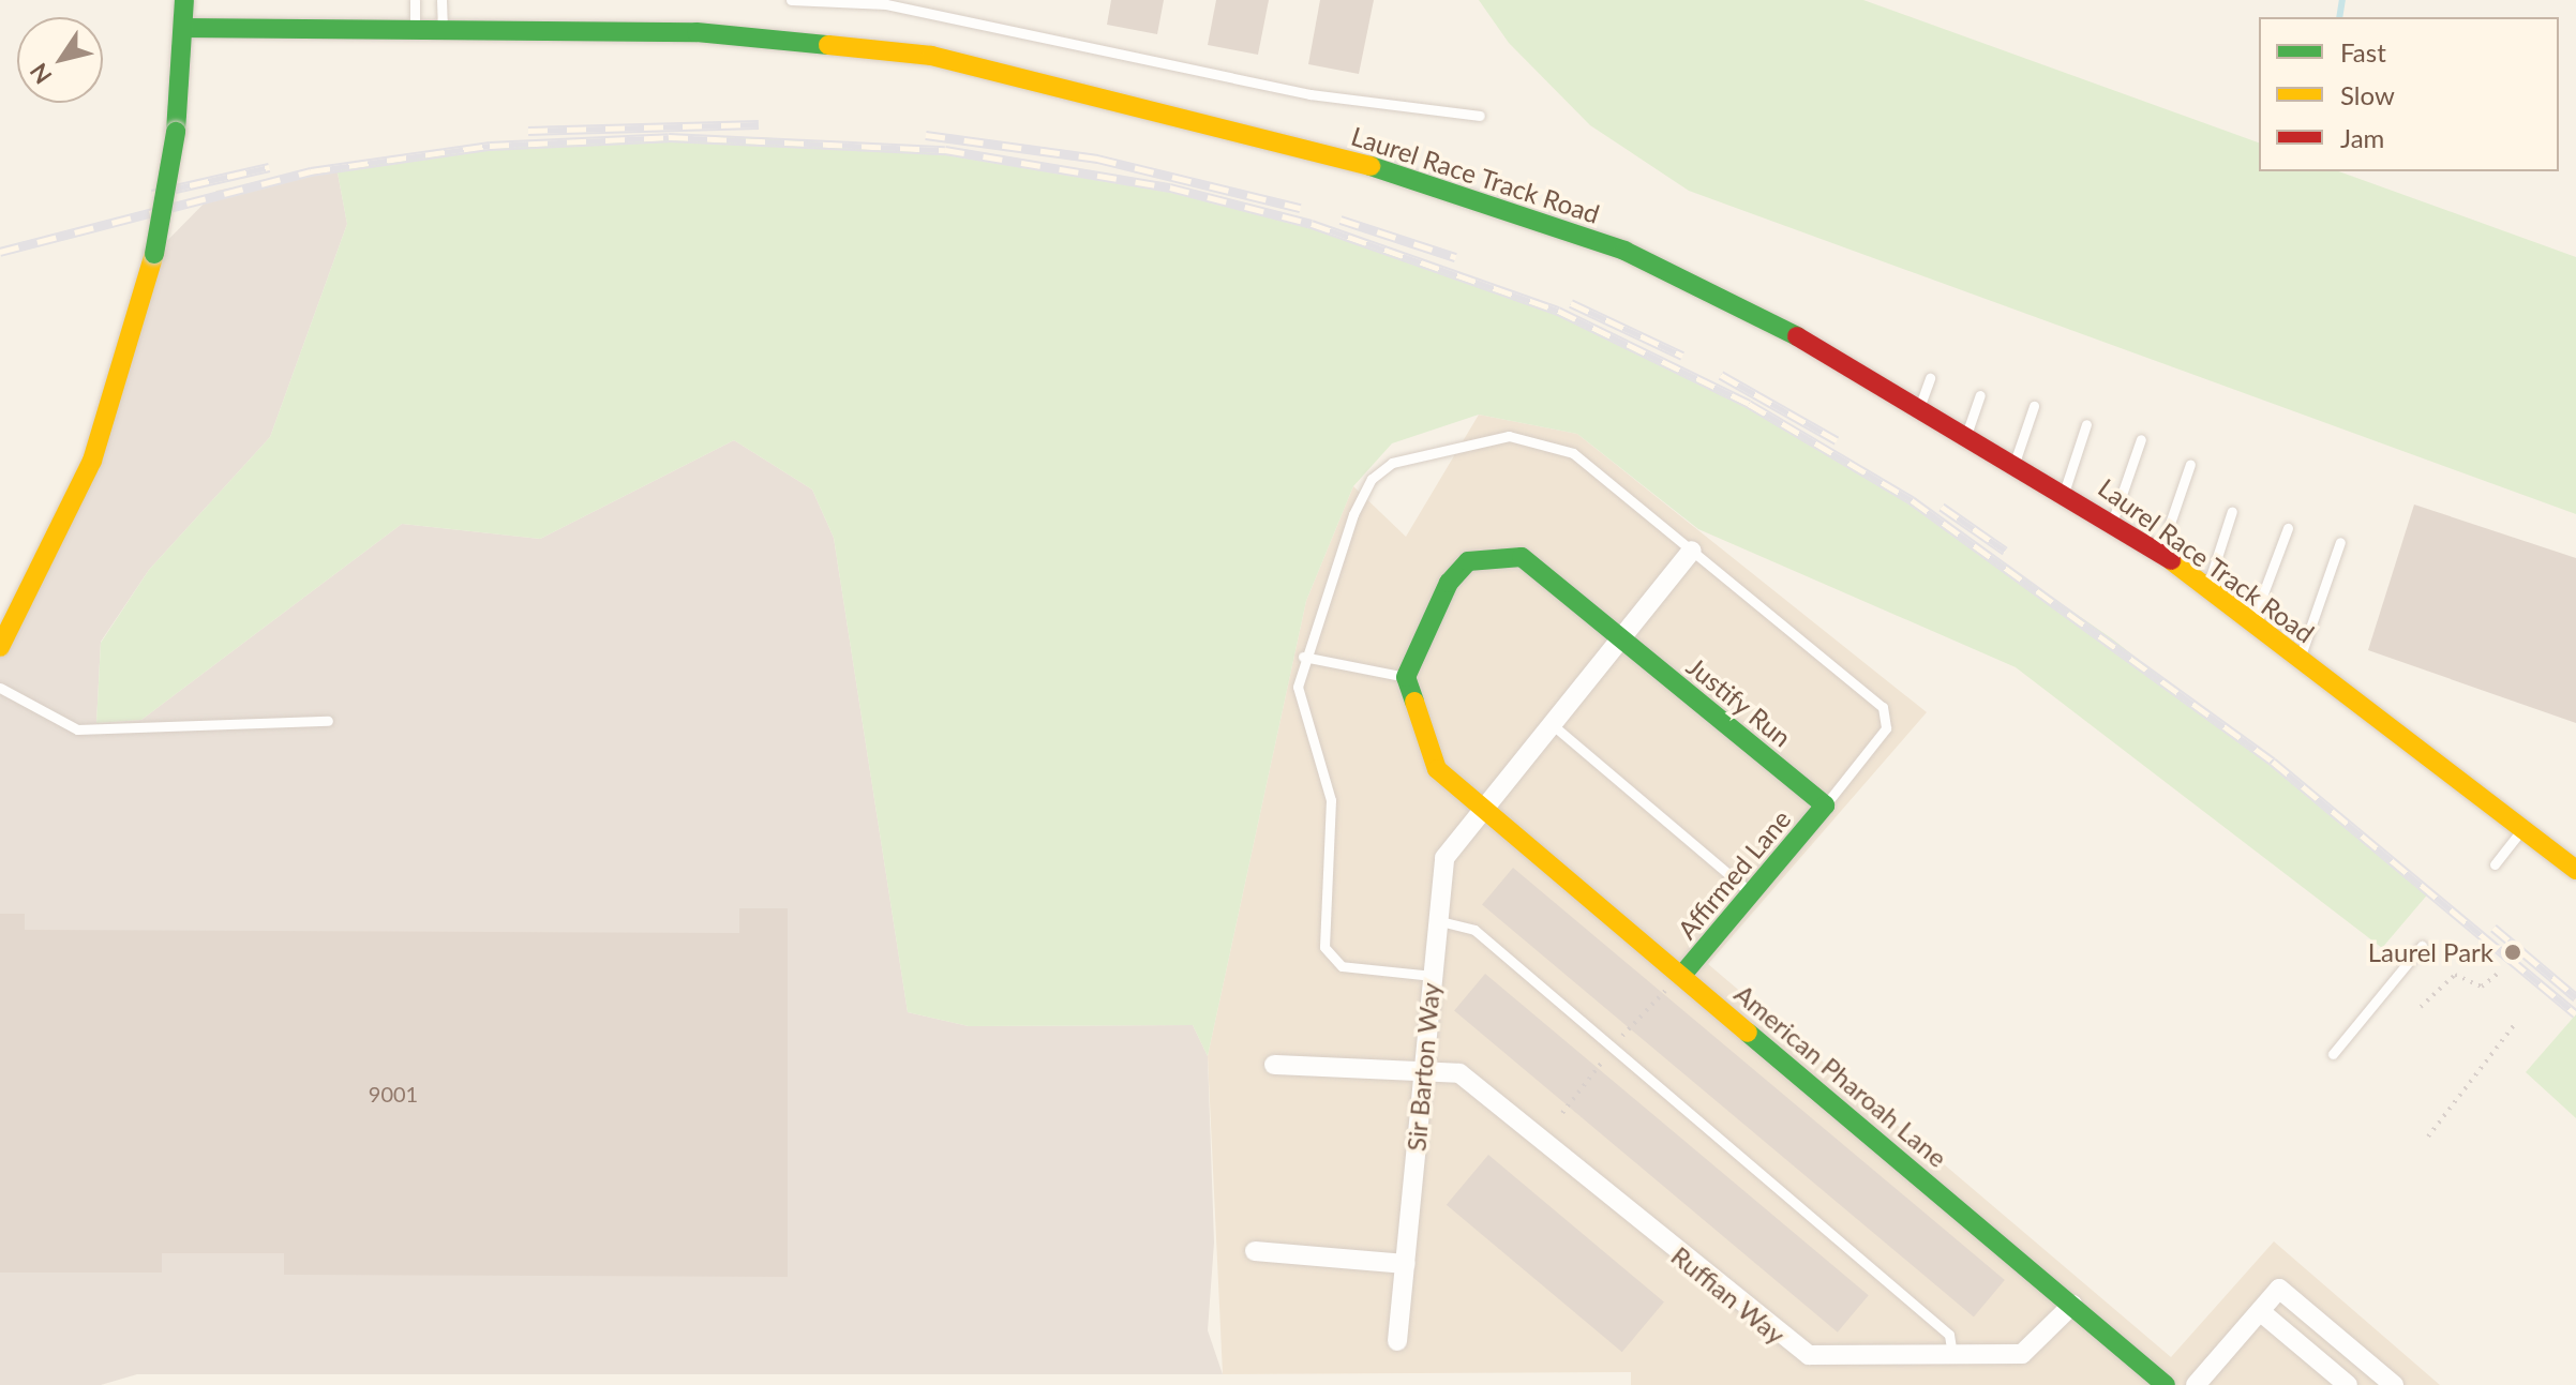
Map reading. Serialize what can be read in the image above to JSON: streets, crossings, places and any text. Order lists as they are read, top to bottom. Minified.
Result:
{"streets":{"street":["Laurel Race Track Road","Justify Run","Affirmed Lane","Sir Barton Way","American Pharoah Lane","Ruffian Way"]},"crossings":[["Justify Run","Affirmed Lane"],["Justify Run","Sir Barton Way"],["Justify Run","American Pharoah Lane"],["Affirmed Lane","American Pharoah Lane"],["Sir Barton Way","American Pharoah Lane"],["Sir Barton Way","Ruffian Way"],["American Pharoah Lane","Ruffian Way"]],"places":["Laurel Park"],"house_numbers":["9001"],"legend":["Fast","Slow","Jam"],"north":"bottom left"}
